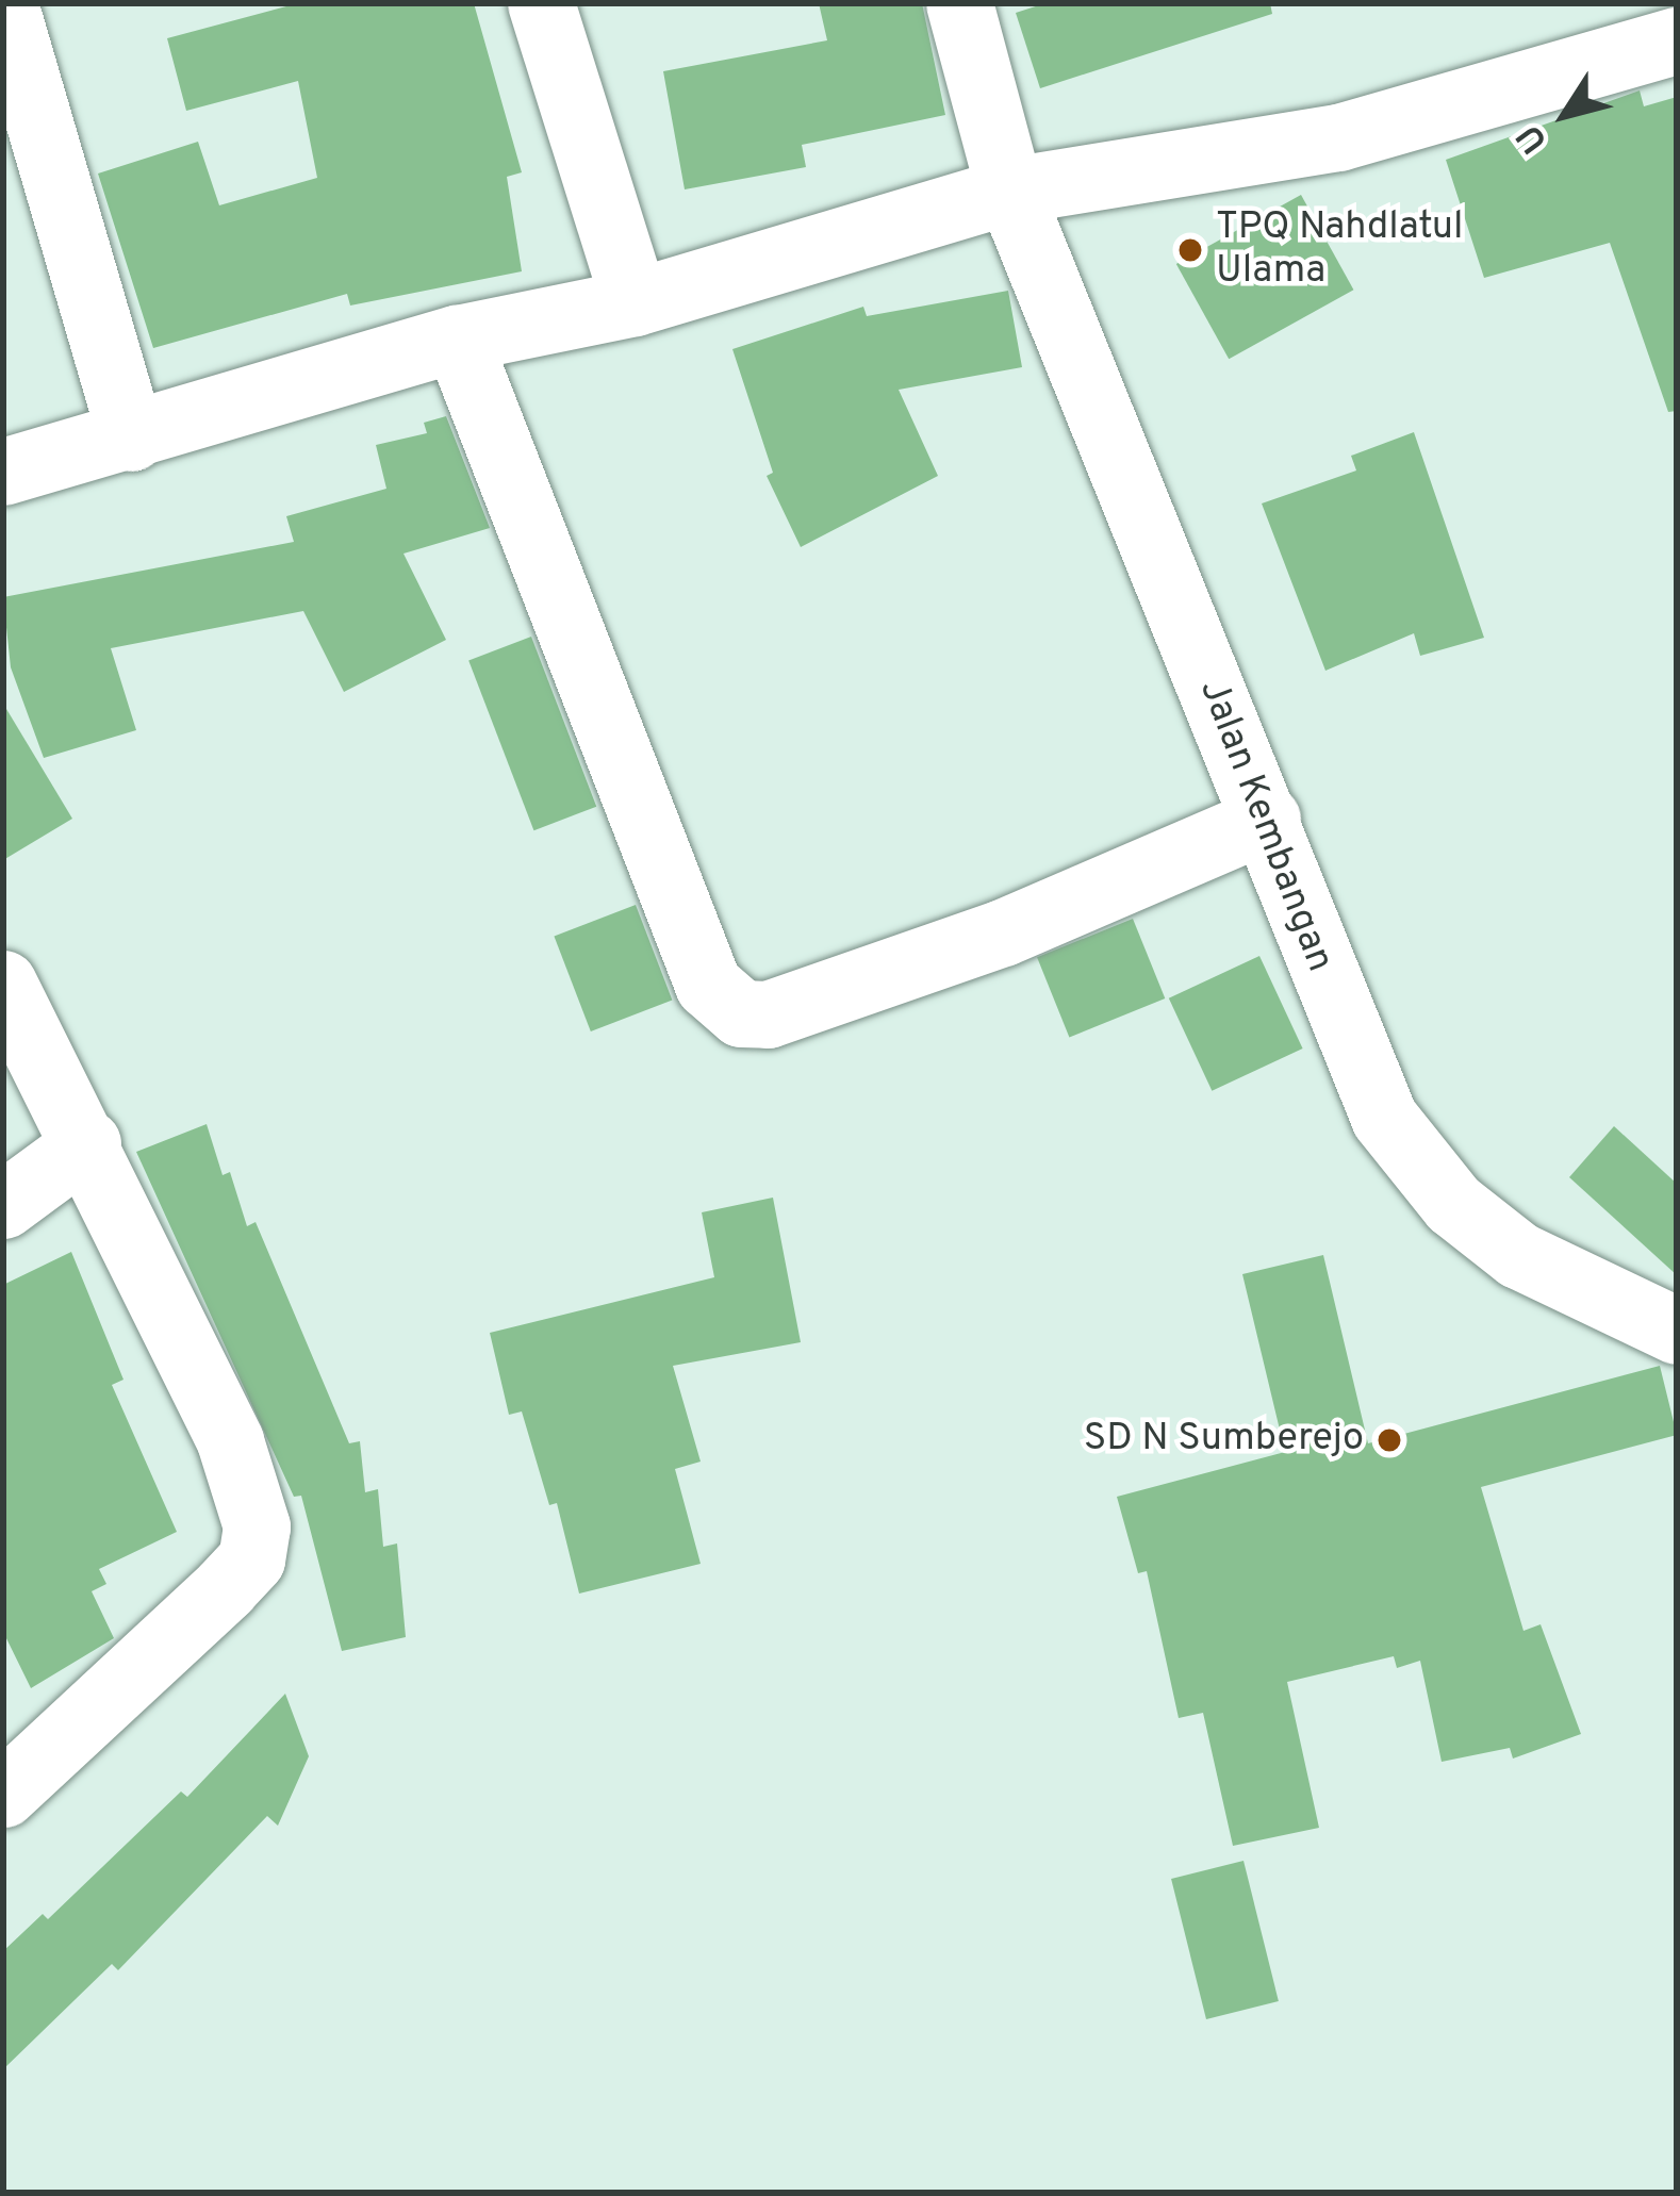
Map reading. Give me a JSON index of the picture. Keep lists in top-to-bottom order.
{
  "streets": {
    "street": ["Jalan Kembangan"]
  },
  "places": ["TPQ Nahdlatul Ulama", "SD N Sumberejo"],
  "north": "bottom left"
}
